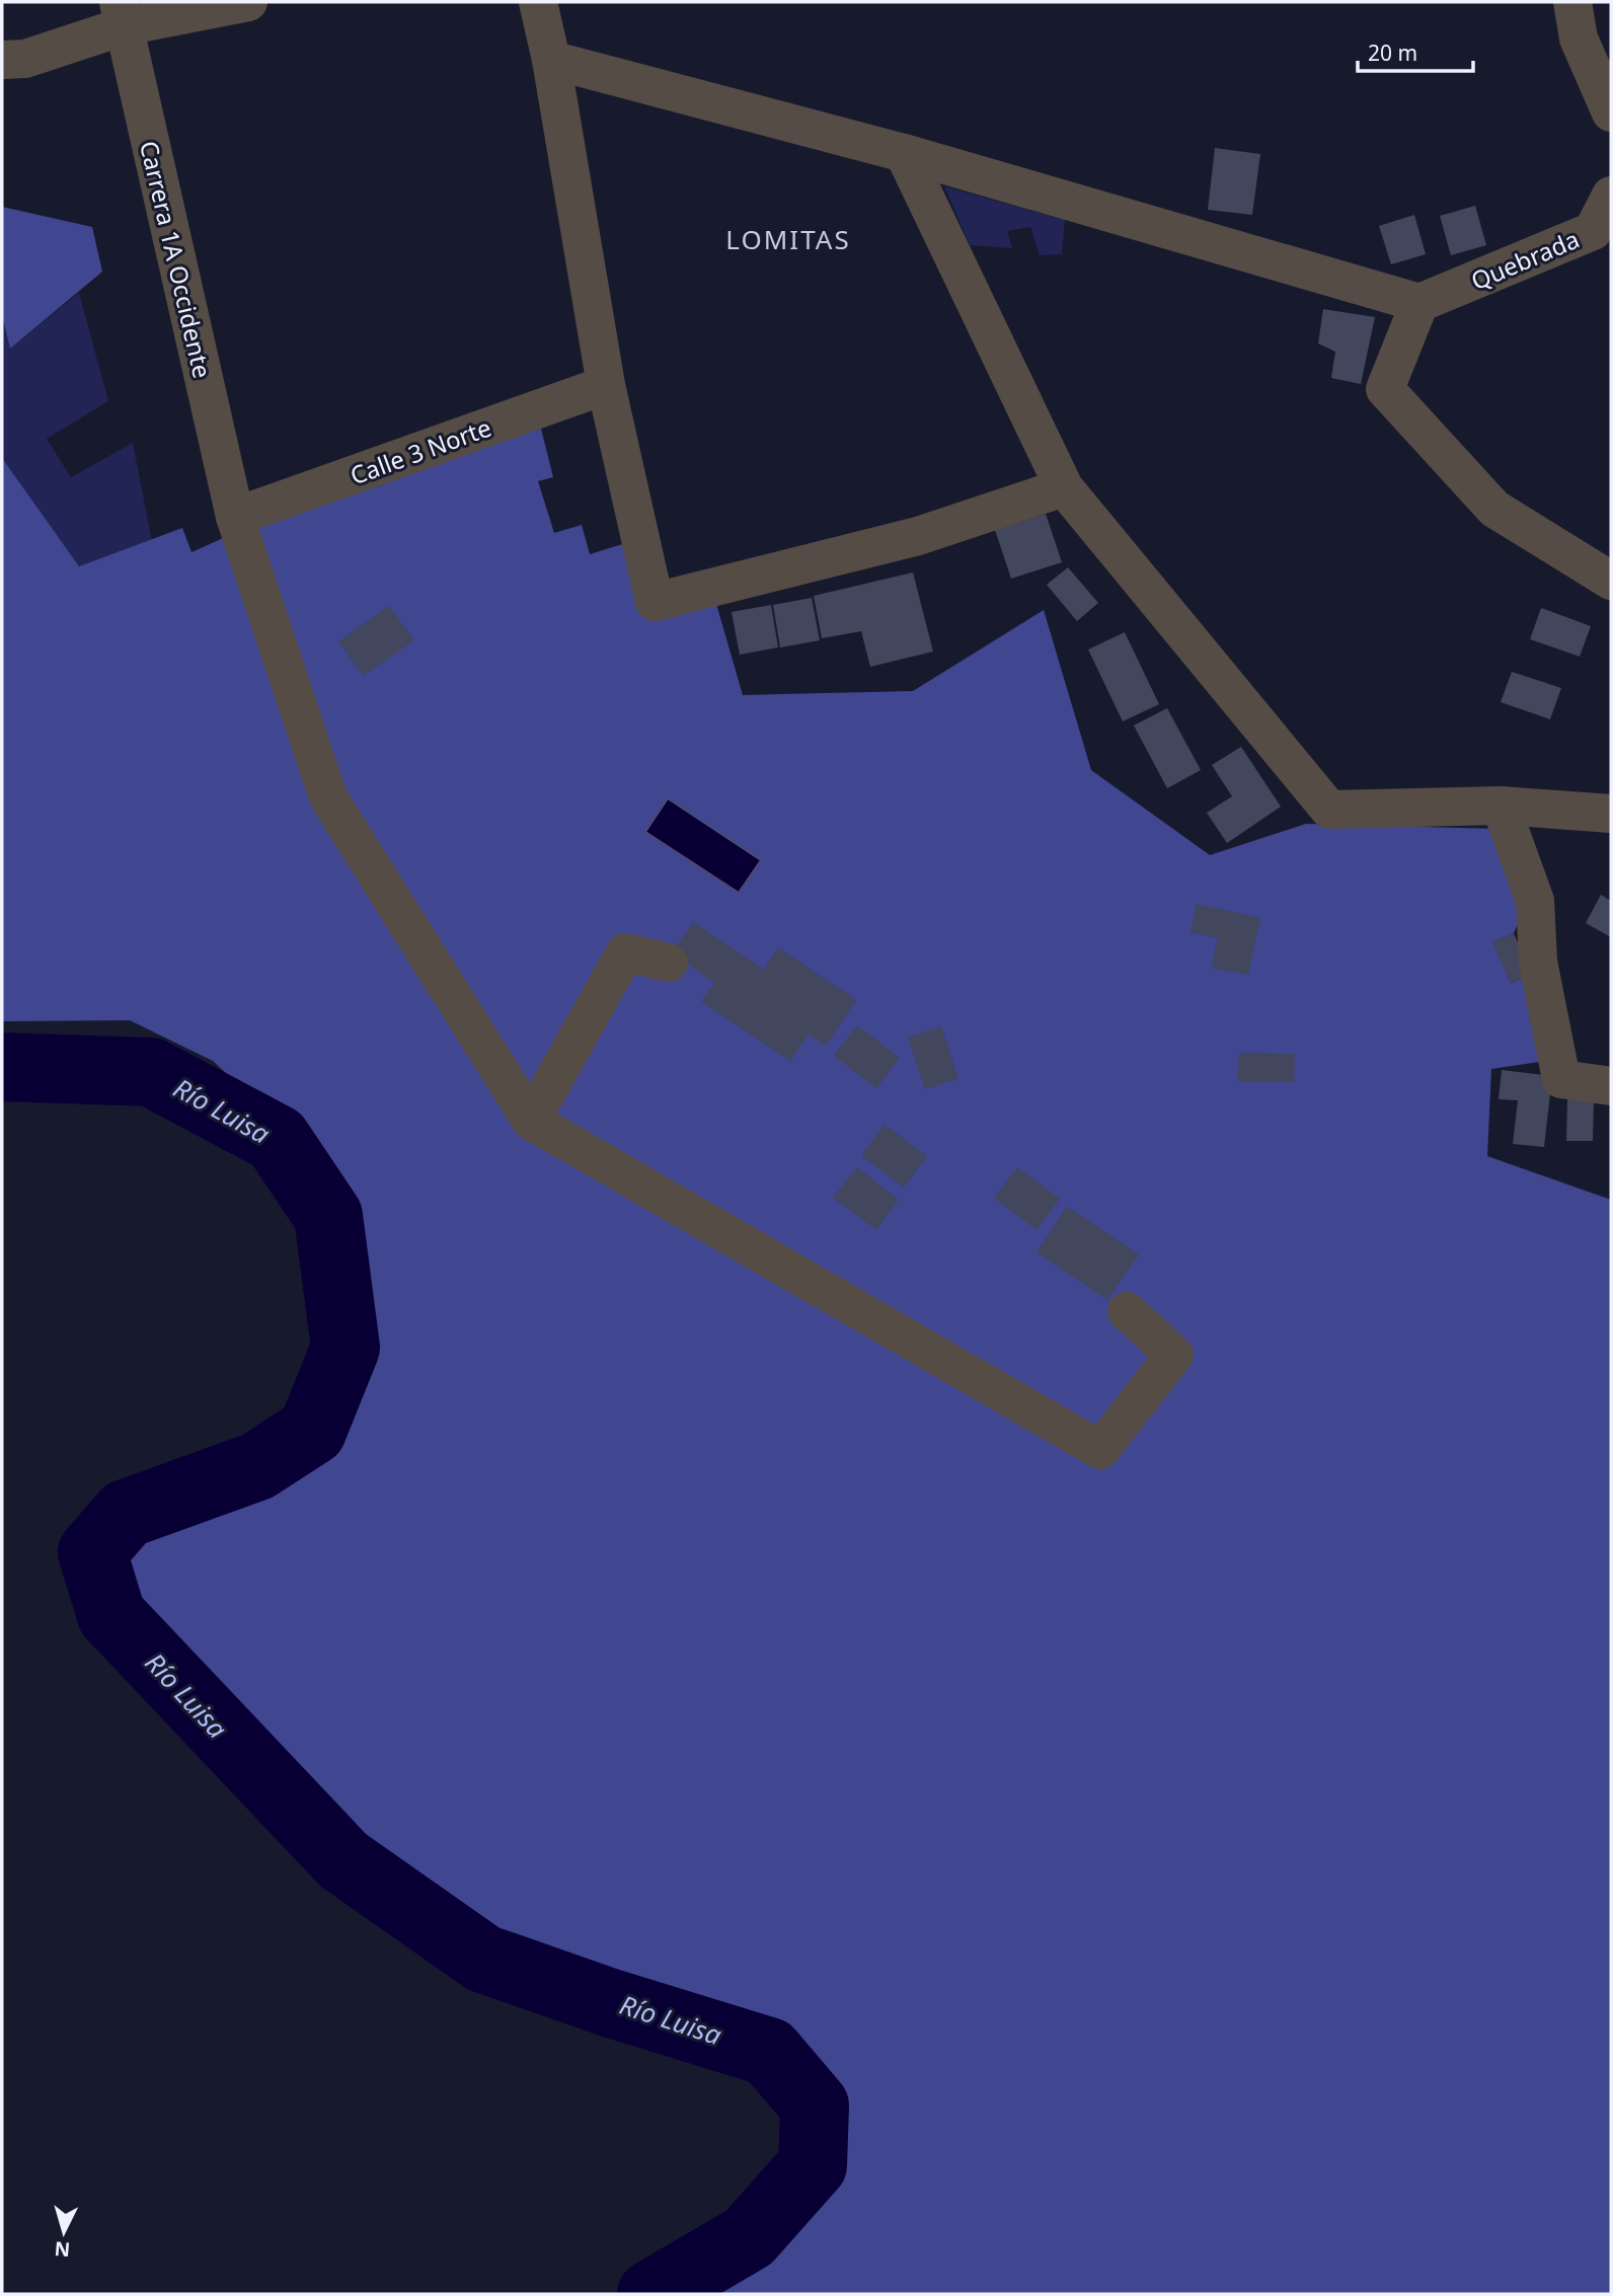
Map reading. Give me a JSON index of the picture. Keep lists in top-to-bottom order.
{
  "streets": {
    "street": ["Carrera 1A Occidente", "Quebrada", "Calle 3 Norte"]
  },
  "crossings": [
    ["Carrera 1A Occidente", "Calle 3 Norte"]
  ],
  "districts": ["LOMITAS"],
  "water": ["Río Luisa"],
  "scale_bar": "20 m",
  "north": "bottom"
}
